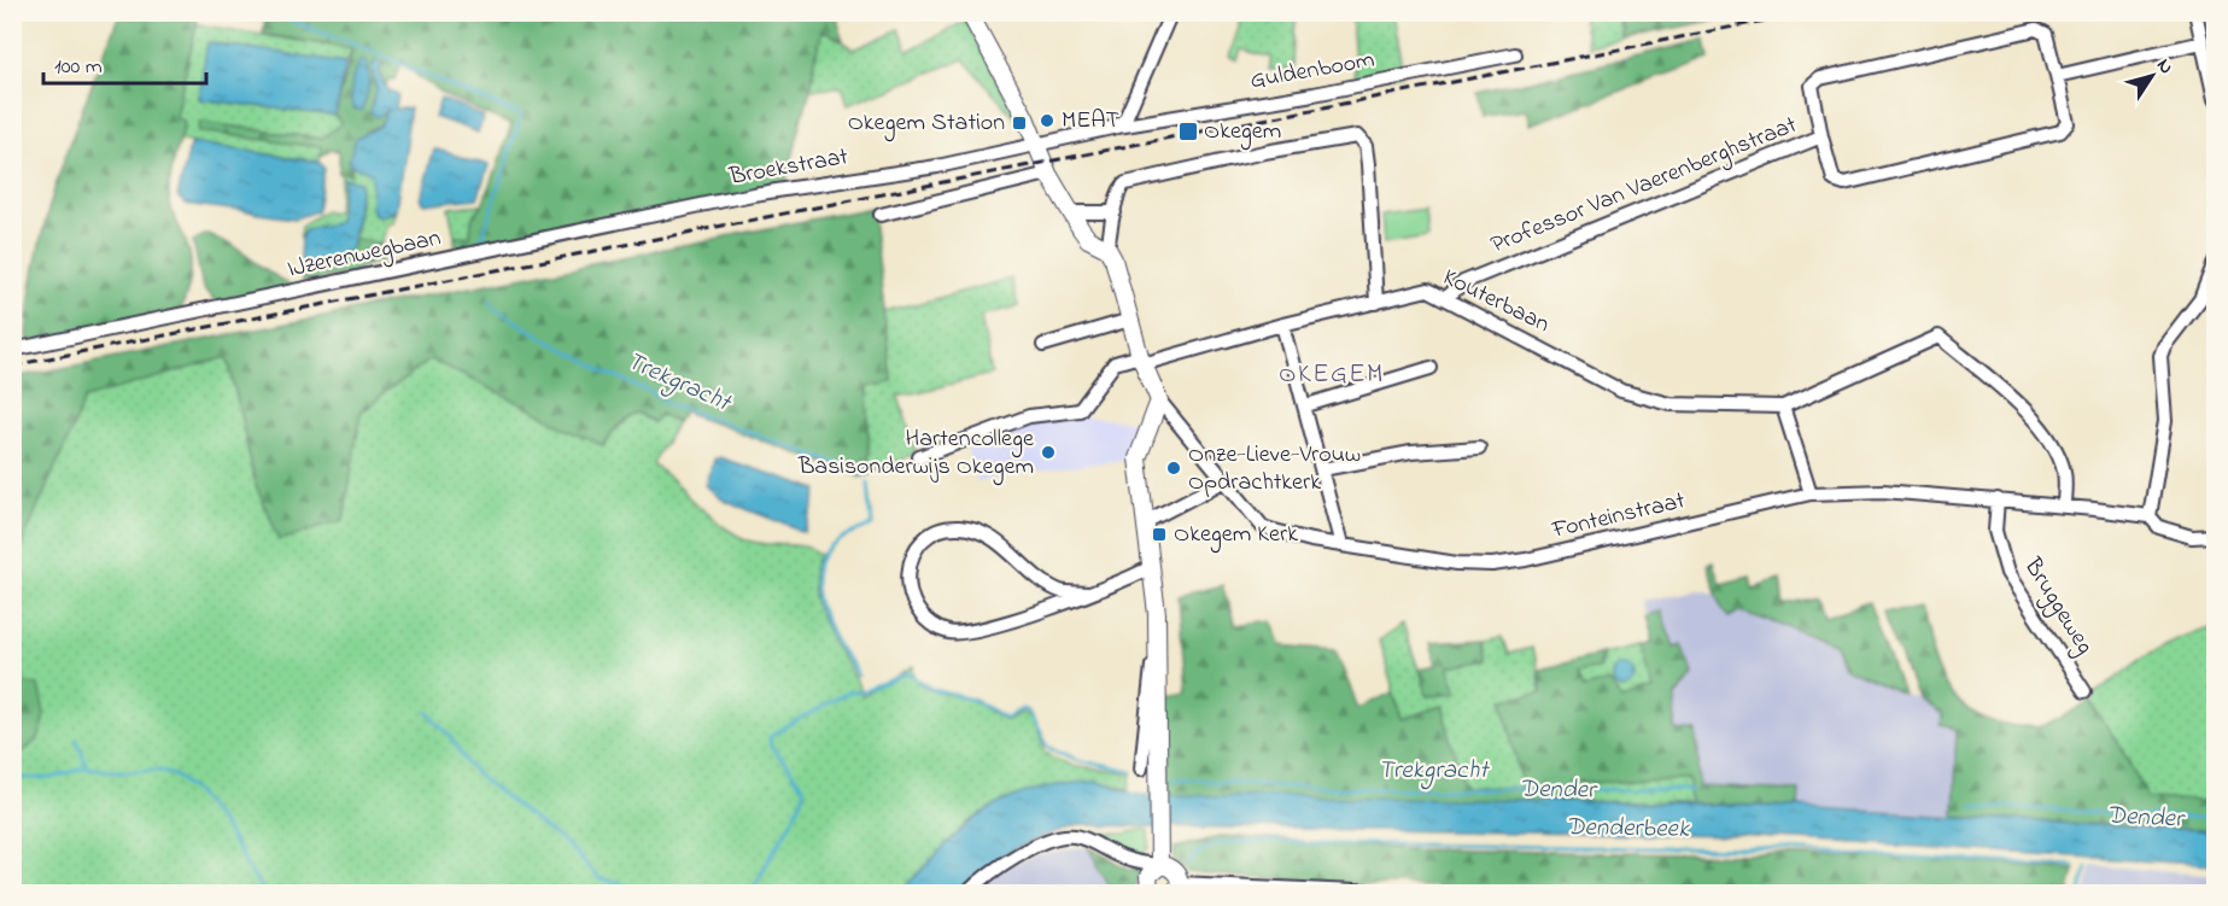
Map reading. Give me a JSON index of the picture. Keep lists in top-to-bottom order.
{
  "streets": {
    "street": [
      "Guldenboom",
      "Broekstraat",
      "Professor Van Vaerenberghstraat",
      "IJzerenwegbaan",
      "Kouterbaan",
      "Fonteinstraat",
      "Bruggeweg"
    ]
  },
  "crossings": [
    ["Guldenboom", "Broekstraat"],
    ["Broekstraat", "IJzerenwegbaan"],
    ["Professor Van Vaerenberghstraat", "Kouterbaan"],
    ["Kouterbaan", "Fonteinstraat"],
    ["Fonteinstraat", "Bruggeweg"]
  ],
  "districts": ["OKEGEM"],
  "water": ["Trekgracht", "Dender", "Denderbeek"],
  "places": {
    "other": ["MEAT", "Hartencollege Basisonderwijs Okegem", "Onze-Lieve-Vrouw Opdrachtkerk"],
    "transit": ["Okegem Station", "Okegem", "Okegem Kerk"]
  },
  "scale_bar": "100 m",
  "north": "top right"
}
